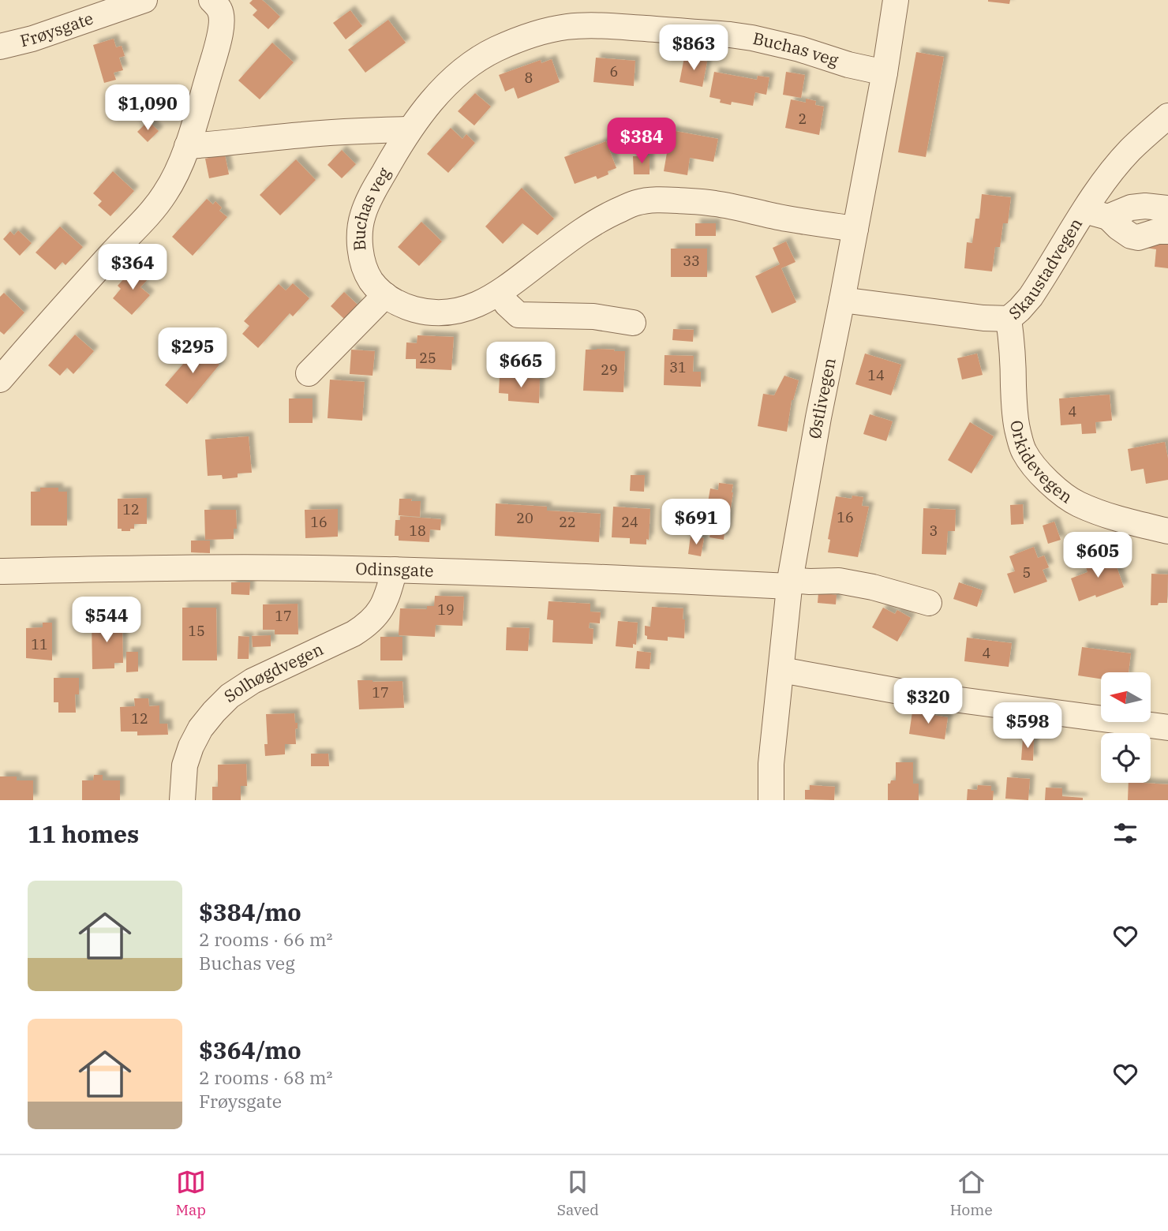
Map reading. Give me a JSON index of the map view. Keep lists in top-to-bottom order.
{
  "streets": {
    "street": [
      "Frøysgate",
      "Buchas veg",
      "Skaustadvegen",
      "Østlivegen",
      "Orkidevegen",
      "Odinsgate",
      "Solhøgdvegen"
    ]
  },
  "crossings": [
    ["Buchas veg", "Østlivegen"],
    ["Skaustadvegen", "Østlivegen"],
    ["Skaustadvegen", "Orkidevegen"],
    ["Østlivegen", "Odinsgate"],
    ["Odinsgate", "Solhøgdvegen"]
  ],
  "house_numbers": [
    "6",
    "8",
    "2",
    "33",
    "25",
    "31",
    "29",
    "14",
    "4",
    "12",
    "16",
    "20",
    "16",
    "22",
    "24",
    "18",
    "3",
    "5",
    "19",
    "17",
    "15",
    "11",
    "4",
    "17",
    "12"
  ],
  "north": "left",
  "page": {
    "price": [
      "$863",
      "$1,090",
      "$384",
      "$364",
      "$295",
      "$665",
      "$691",
      "$605",
      "$544",
      "$320",
      "$598"
    ],
    "heading": "11 homes",
    "list": [
      {
        "name": "$384/mo",
        "note": "2 rooms · 66 m² · Buchas veg"
      },
      {
        "name": "$364/mo",
        "note": "2 rooms · 68 m² · Frøysgate"
      }
    ],
    "tabs": ["Map", "Saved", "Home"]
  }
}
